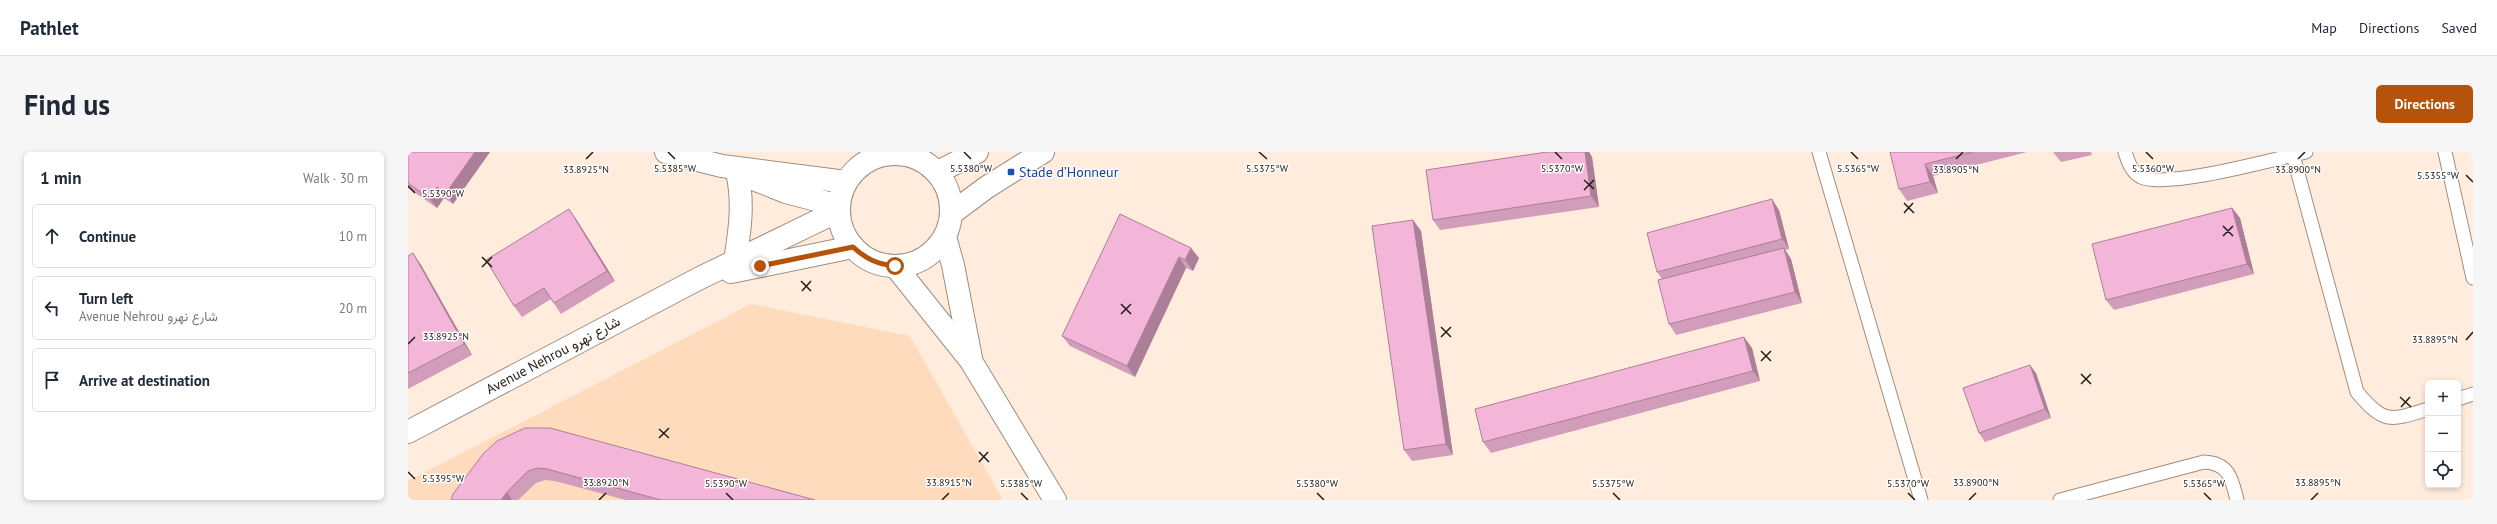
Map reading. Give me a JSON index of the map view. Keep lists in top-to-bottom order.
{
  "streets": {
    "main road": ["Avenue Nehrou شارع نهرو"]
  },
  "places": {
    "transit": ["Stade d’Honneur"]
  },
  "page": {
    "header": "Pathlet",
    "nav": ["Map", "Directions", "Saved"],
    "buttons": "Directions",
    "title": "Find us",
    "heading": ["1 min", "Walk · 30 m"],
    "list": [
      ["Continue", "10 m"],
      ["Turn left", "Avenue Nehrou شارع نهرو", "20 m"],
      "Arrive at destination"
    ],
    "map_buttons": ["+", "−"]
  },
  "coordinates": [
    "5.5385°W",
    "5.5380°W",
    "5.5375°W",
    "5.5370°W",
    "5.5365°W",
    "5.5360°W",
    "33.8925°N",
    "33.8905°N",
    "33.8900°N",
    "5.5355°W",
    "5.5390°W",
    "33.8895°N",
    "5.5395°W",
    "33.8920°N",
    "33.8915°N"
  ]
}
